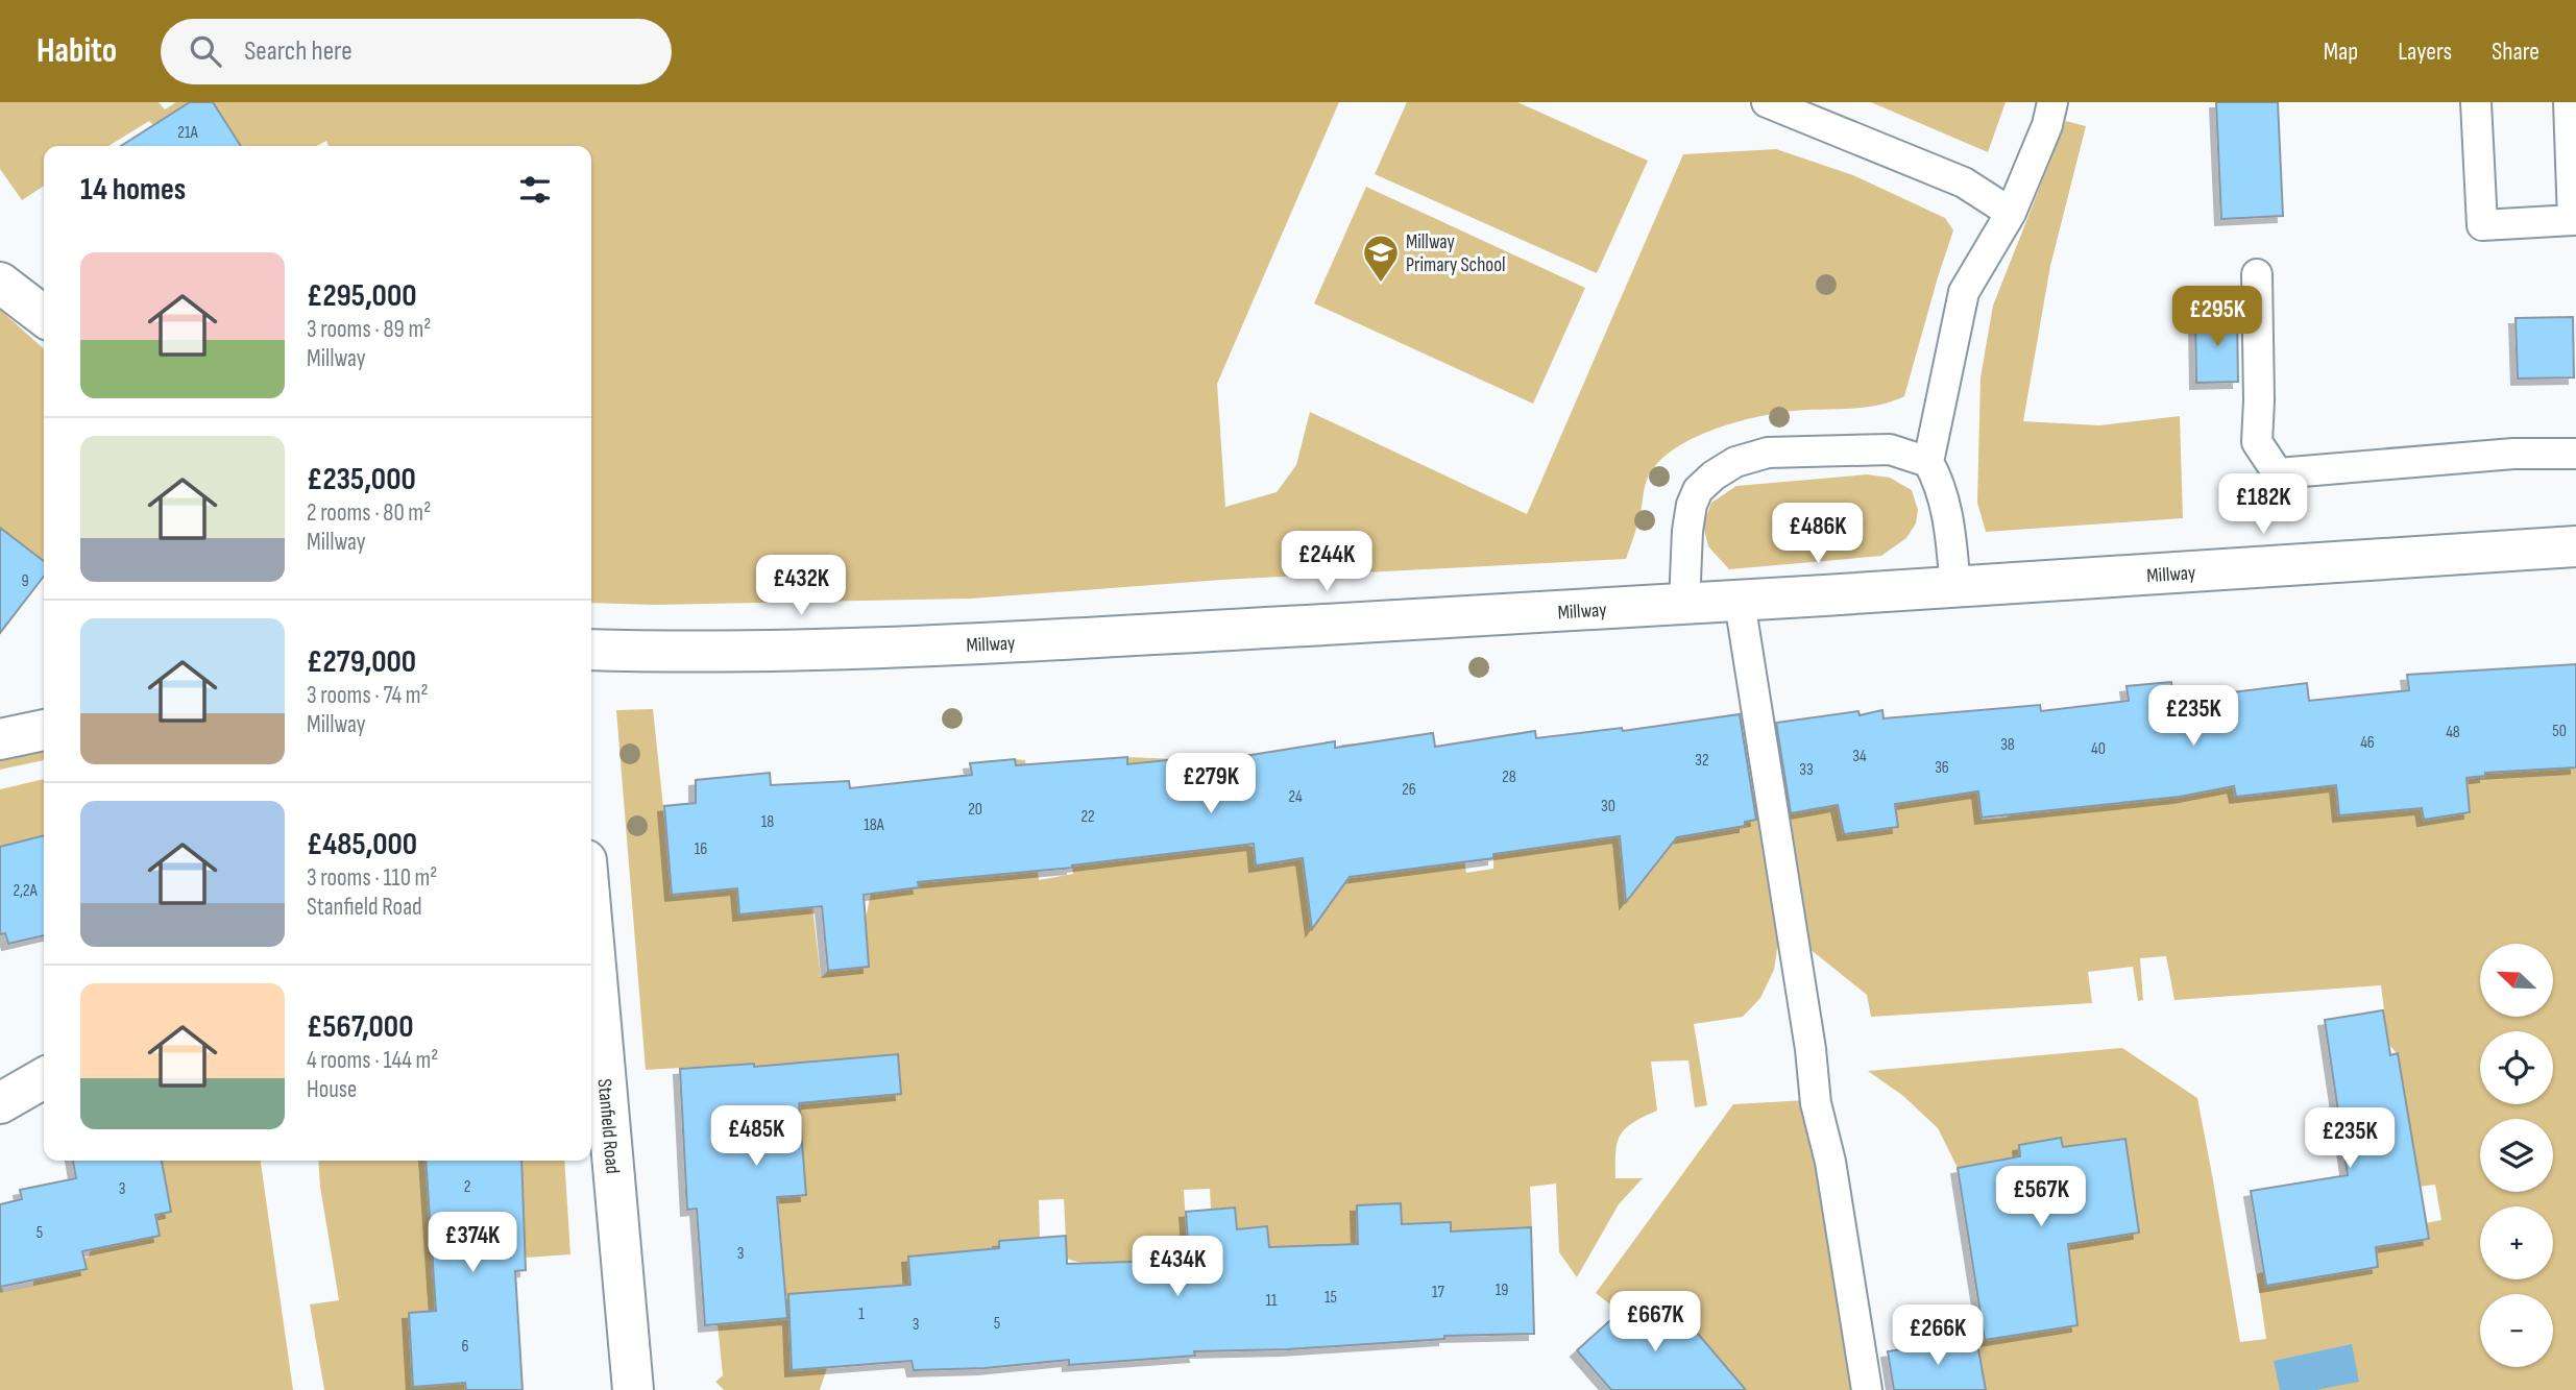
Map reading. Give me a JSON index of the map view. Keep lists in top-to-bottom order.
{
  "streets": {
    "street": ["Millway", "Stanfield Road"]
  },
  "places": {
    "school or university": ["Millway Primary School"]
  },
  "house_numbers": [
    "21A",
    "9",
    "50",
    "48",
    "46",
    "38",
    "40",
    "34",
    "32",
    "36",
    "33",
    "28",
    "26",
    "24",
    "30",
    "20",
    "22",
    "18",
    "18A",
    "16",
    "2,2A",
    "2",
    "3",
    "5",
    "3",
    "19",
    "17",
    "15",
    "11",
    "1",
    "5",
    "3",
    "6"
  ],
  "north": "top left",
  "page": {
    "header": "Habito",
    "search": "Search here",
    "nav": ["Map", "Layers", "Share"],
    "heading": "14 homes",
    "list": [
      {
        "name": "£295,000",
        "note": "3 rooms · 89 m² · Millway"
      },
      {
        "name": "£235,000",
        "note": "2 rooms · 80 m² · Millway"
      },
      {
        "name": "£279,000",
        "note": "3 rooms · 74 m² · Millway"
      },
      {
        "name": "£485,000",
        "note": "3 rooms · 110 m² · Stanfield Road"
      },
      {
        "name": "£567,000",
        "note": "4 rooms · 144 m² · House"
      }
    ],
    "price": [
      "£295K",
      "£182K",
      "£486K",
      "£244K",
      "£432K",
      "£235K",
      "£279K",
      "£485K",
      "£235K",
      "£567K",
      "£374K",
      "£434K",
      "£667K",
      "£266K"
    ],
    "map_buttons": ["+", "−"]
  }
}
